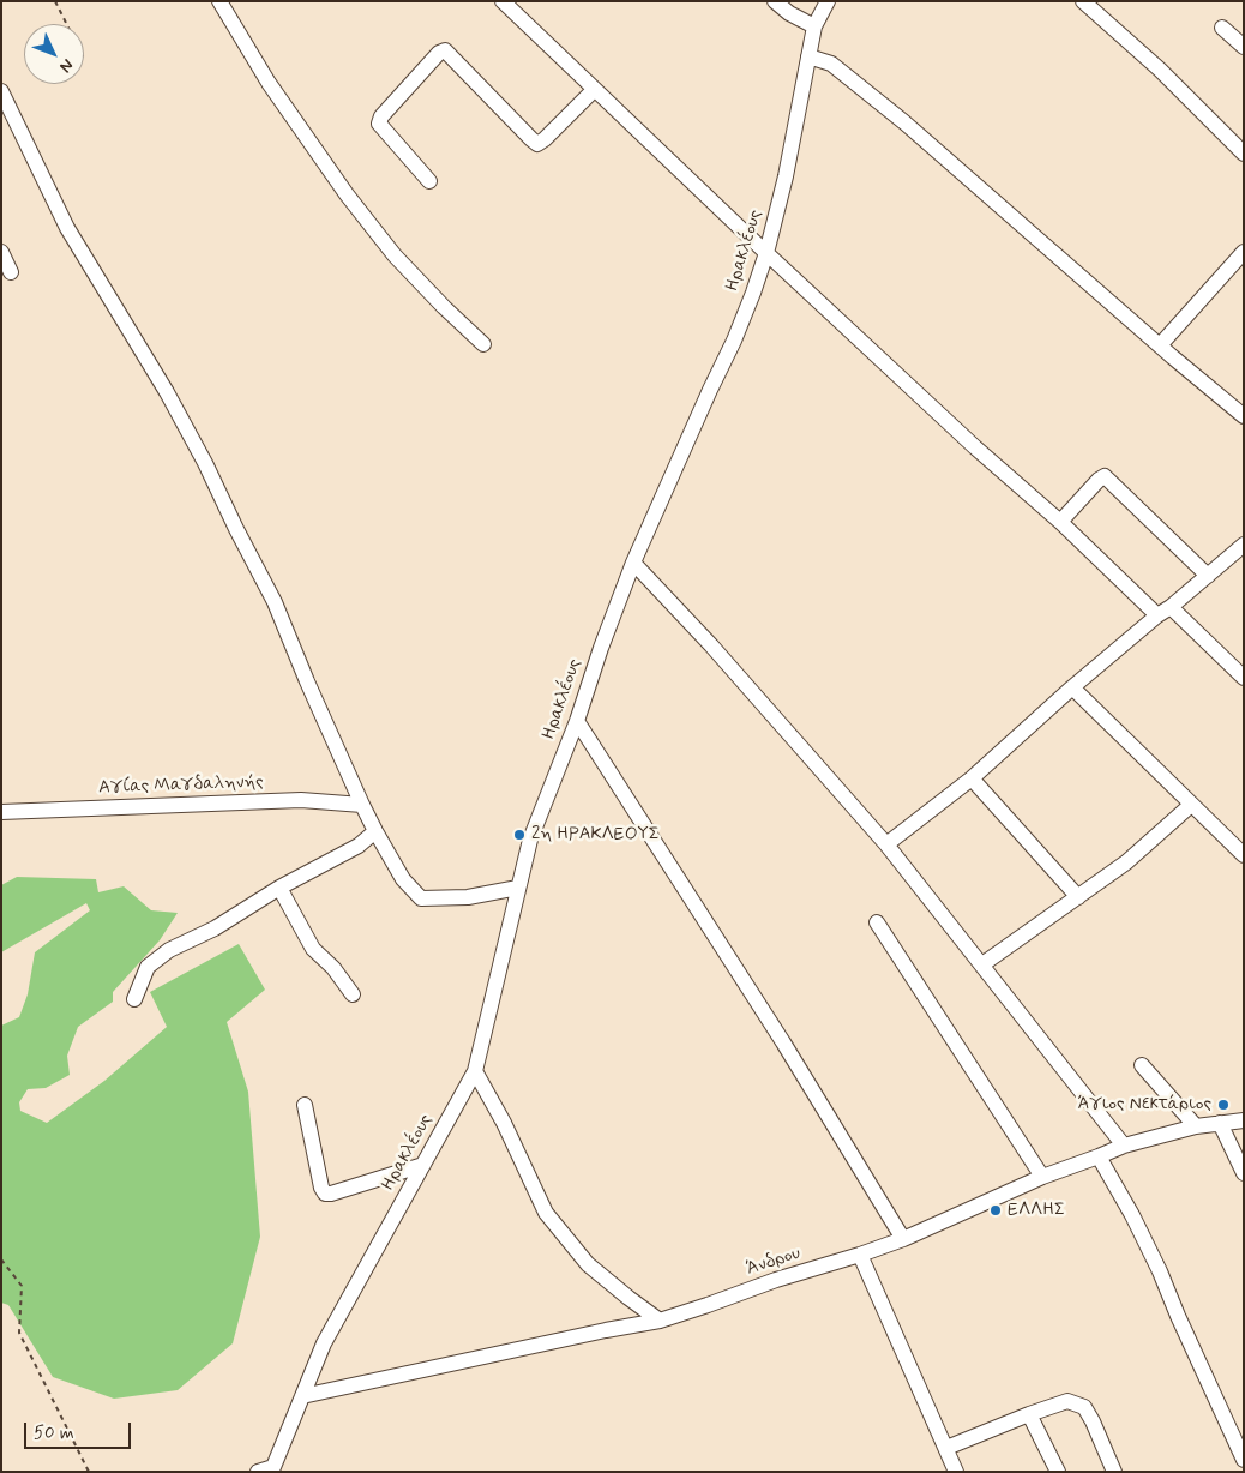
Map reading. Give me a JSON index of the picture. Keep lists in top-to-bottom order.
{
  "streets": {
    "street": ["Ηρακλέους", "Αγίας Μαγδαληνής", "Άνδρου"]
  },
  "crossings": [
    ["Ηρακλέους", "Άνδρου"]
  ],
  "places": ["2η ΗΡΑΚΛΕΟΥΣ", "Άγιος Νεκτάριος", "ΕΛΛΗΣ"],
  "scale_bar": "50 m",
  "north": "bottom right"
}
